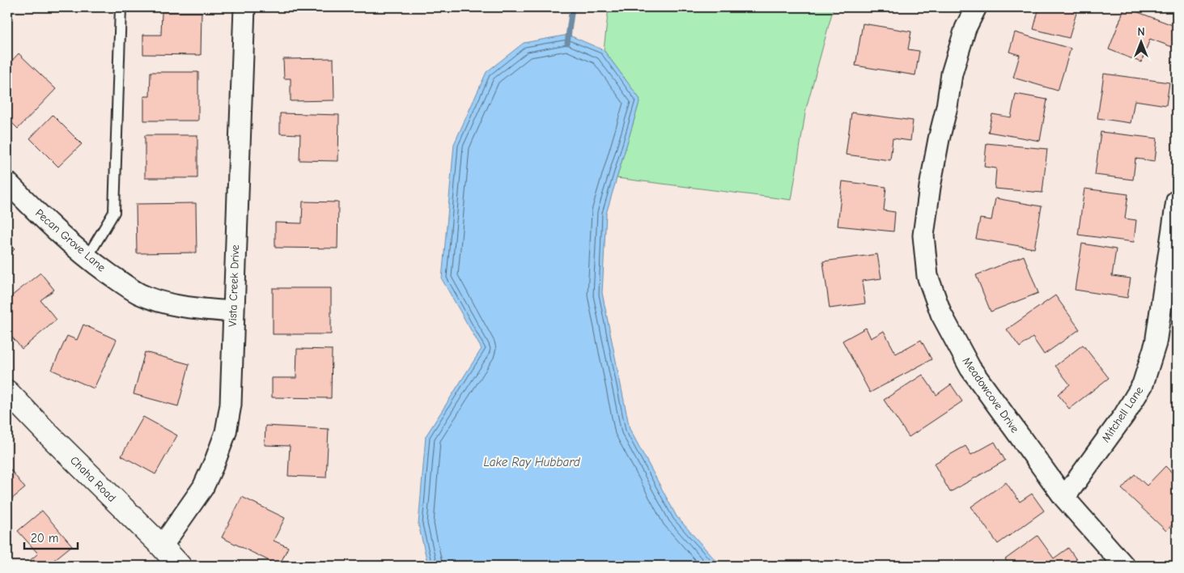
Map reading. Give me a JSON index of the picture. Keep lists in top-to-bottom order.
{
  "streets": {
    "street": [
      "Pecan Grove Lane",
      "Vista Creek Drive",
      "Meadowcove Drive",
      "Mitchell Lane",
      "Chaha Road"
    ]
  },
  "crossings": [
    ["Pecan Grove Lane", "Vista Creek Drive"],
    ["Vista Creek Drive", "Chaha Road"],
    ["Meadowcove Drive", "Mitchell Lane"]
  ],
  "water": ["Lake Ray Hubbard"],
  "scale_bar": "20 m",
  "north": "top"
}
